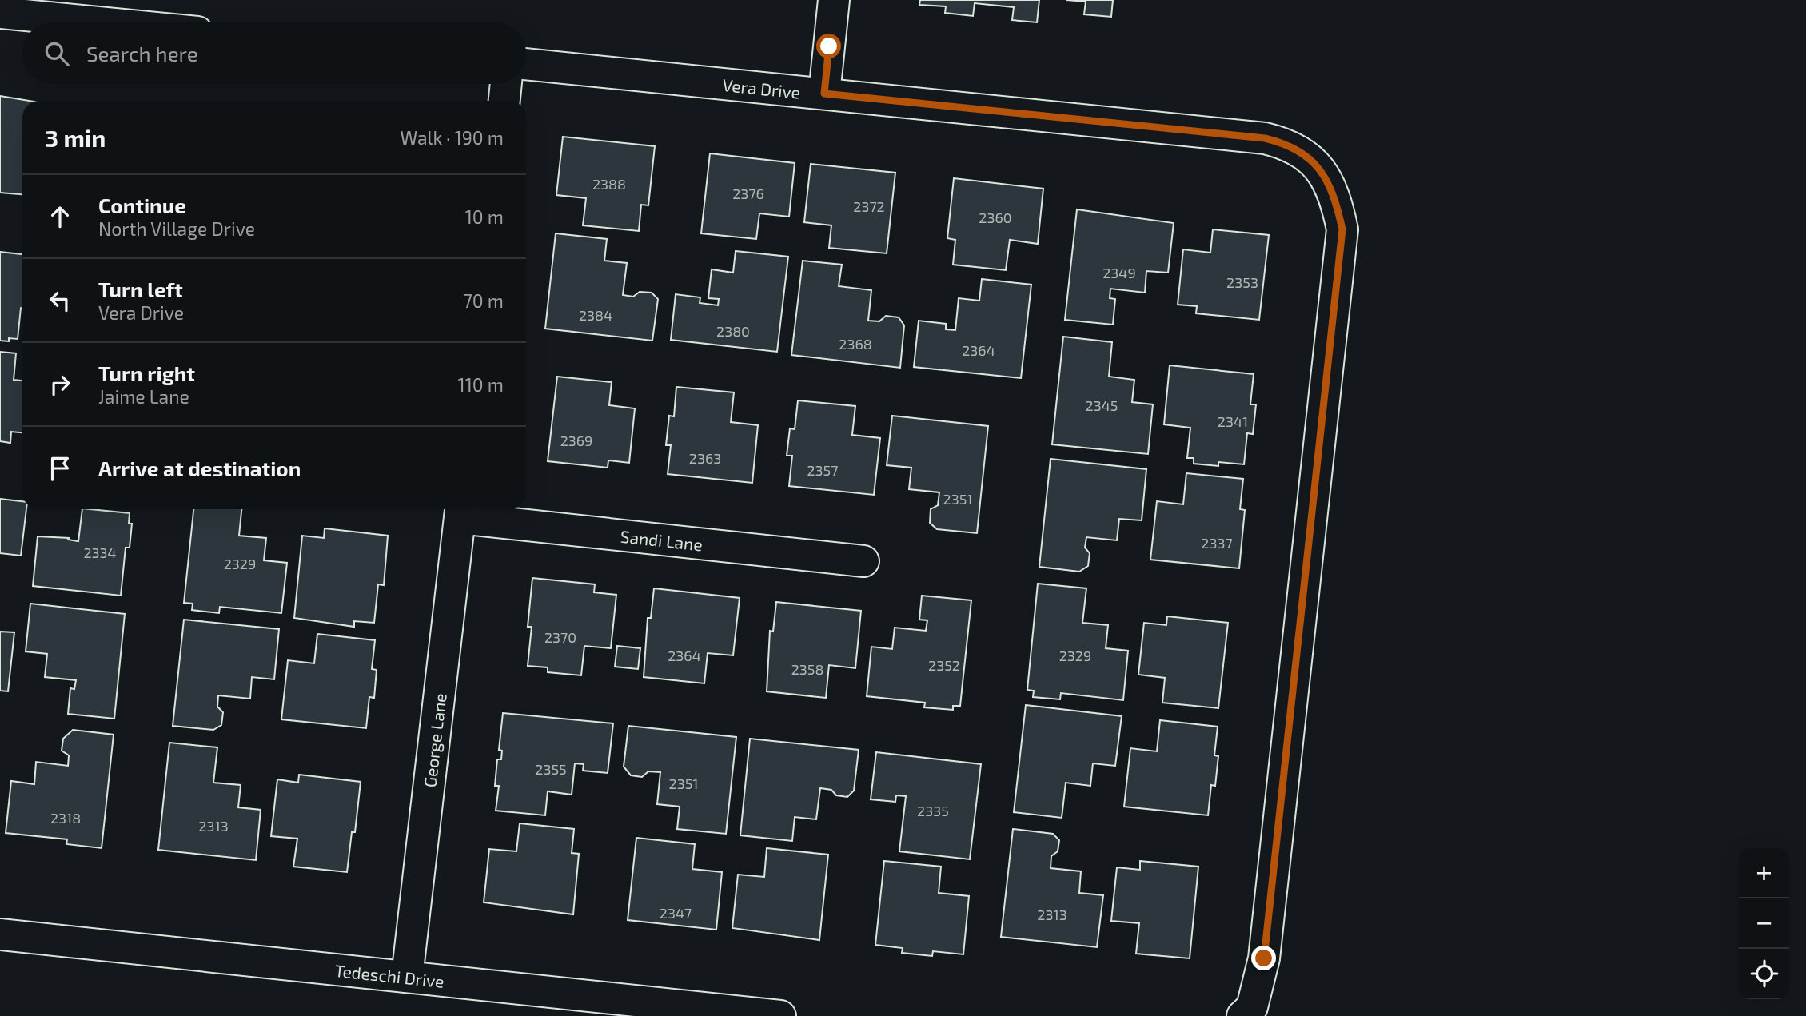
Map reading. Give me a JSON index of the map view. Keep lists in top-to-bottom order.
{
  "streets": {
    "street": [
      "Vera Drive",
      "Sandi Lane",
      "George Lane",
      "Tedeschi Drive"
    ]
  },
  "crossings": [
    ["Sandi Lane", "George Lane"],
    ["George Lane", "Tedeschi Drive"]
  ],
  "house_numbers": [
    "2388",
    "2376",
    "2372",
    "2360",
    "2349",
    "2353",
    "2384",
    "2380",
    "2368",
    "2364",
    "2345",
    "2341",
    "2369",
    "2363",
    "2357",
    "2351",
    "2337",
    "2334",
    "2329",
    "2370",
    "2364",
    "2329",
    "2352",
    "2358",
    "2355",
    "2351",
    "2335",
    "2318",
    "2313",
    "2347",
    "2313"
  ],
  "page": {
    "search": "Search here",
    "heading": ["3 min", "Walk · 190 m"],
    "list": [
      ["Continue", "North Village Drive", "10 m"],
      ["Turn left", "Vera Drive", "70 m"],
      ["Turn right", "Jaime Lane", "110 m"],
      "Arrive at destination"
    ],
    "map_buttons": ["+", "−"]
  }
}
